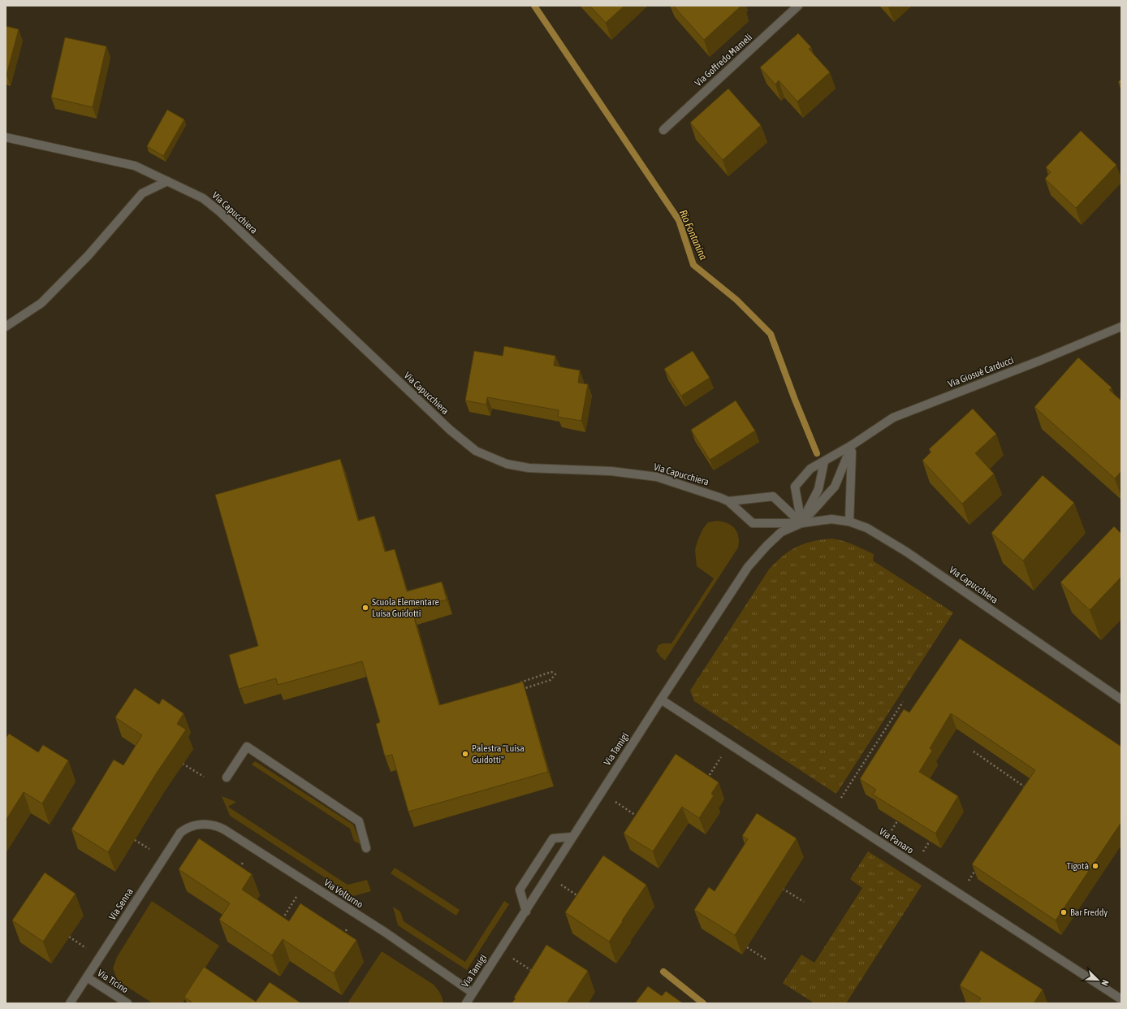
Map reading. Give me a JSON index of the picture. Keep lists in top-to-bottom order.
{
  "streets": {
    "street": [
      "Via Goffredo Mameli",
      "Via Capucchiera",
      "Via Giosuè Carducci",
      "Via Tamigi",
      "Via Panaro",
      "Via Volturno",
      "Via Senna",
      "Via Ticino"
    ]
  },
  "crossings": [
    ["Via Capucchiera", "Via Giosuè Carducci"],
    ["Via Capucchiera", "Via Tamigi"],
    ["Via Giosuè Carducci", "Via Tamigi"],
    ["Via Tamigi", "Via Panaro"],
    ["Via Tamigi", "Via Volturno"],
    ["Via Volturno", "Via Senna"],
    ["Via Senna", "Via Ticino"]
  ],
  "water": ["Rio Fontanina"],
  "places": [
    "Scuola Elementare Luisa Guidotti",
    "Palestra \"Luisa Guidotti\"",
    "Tigotà",
    "Bar Freddy"
  ],
  "north": "bottom right"
}
